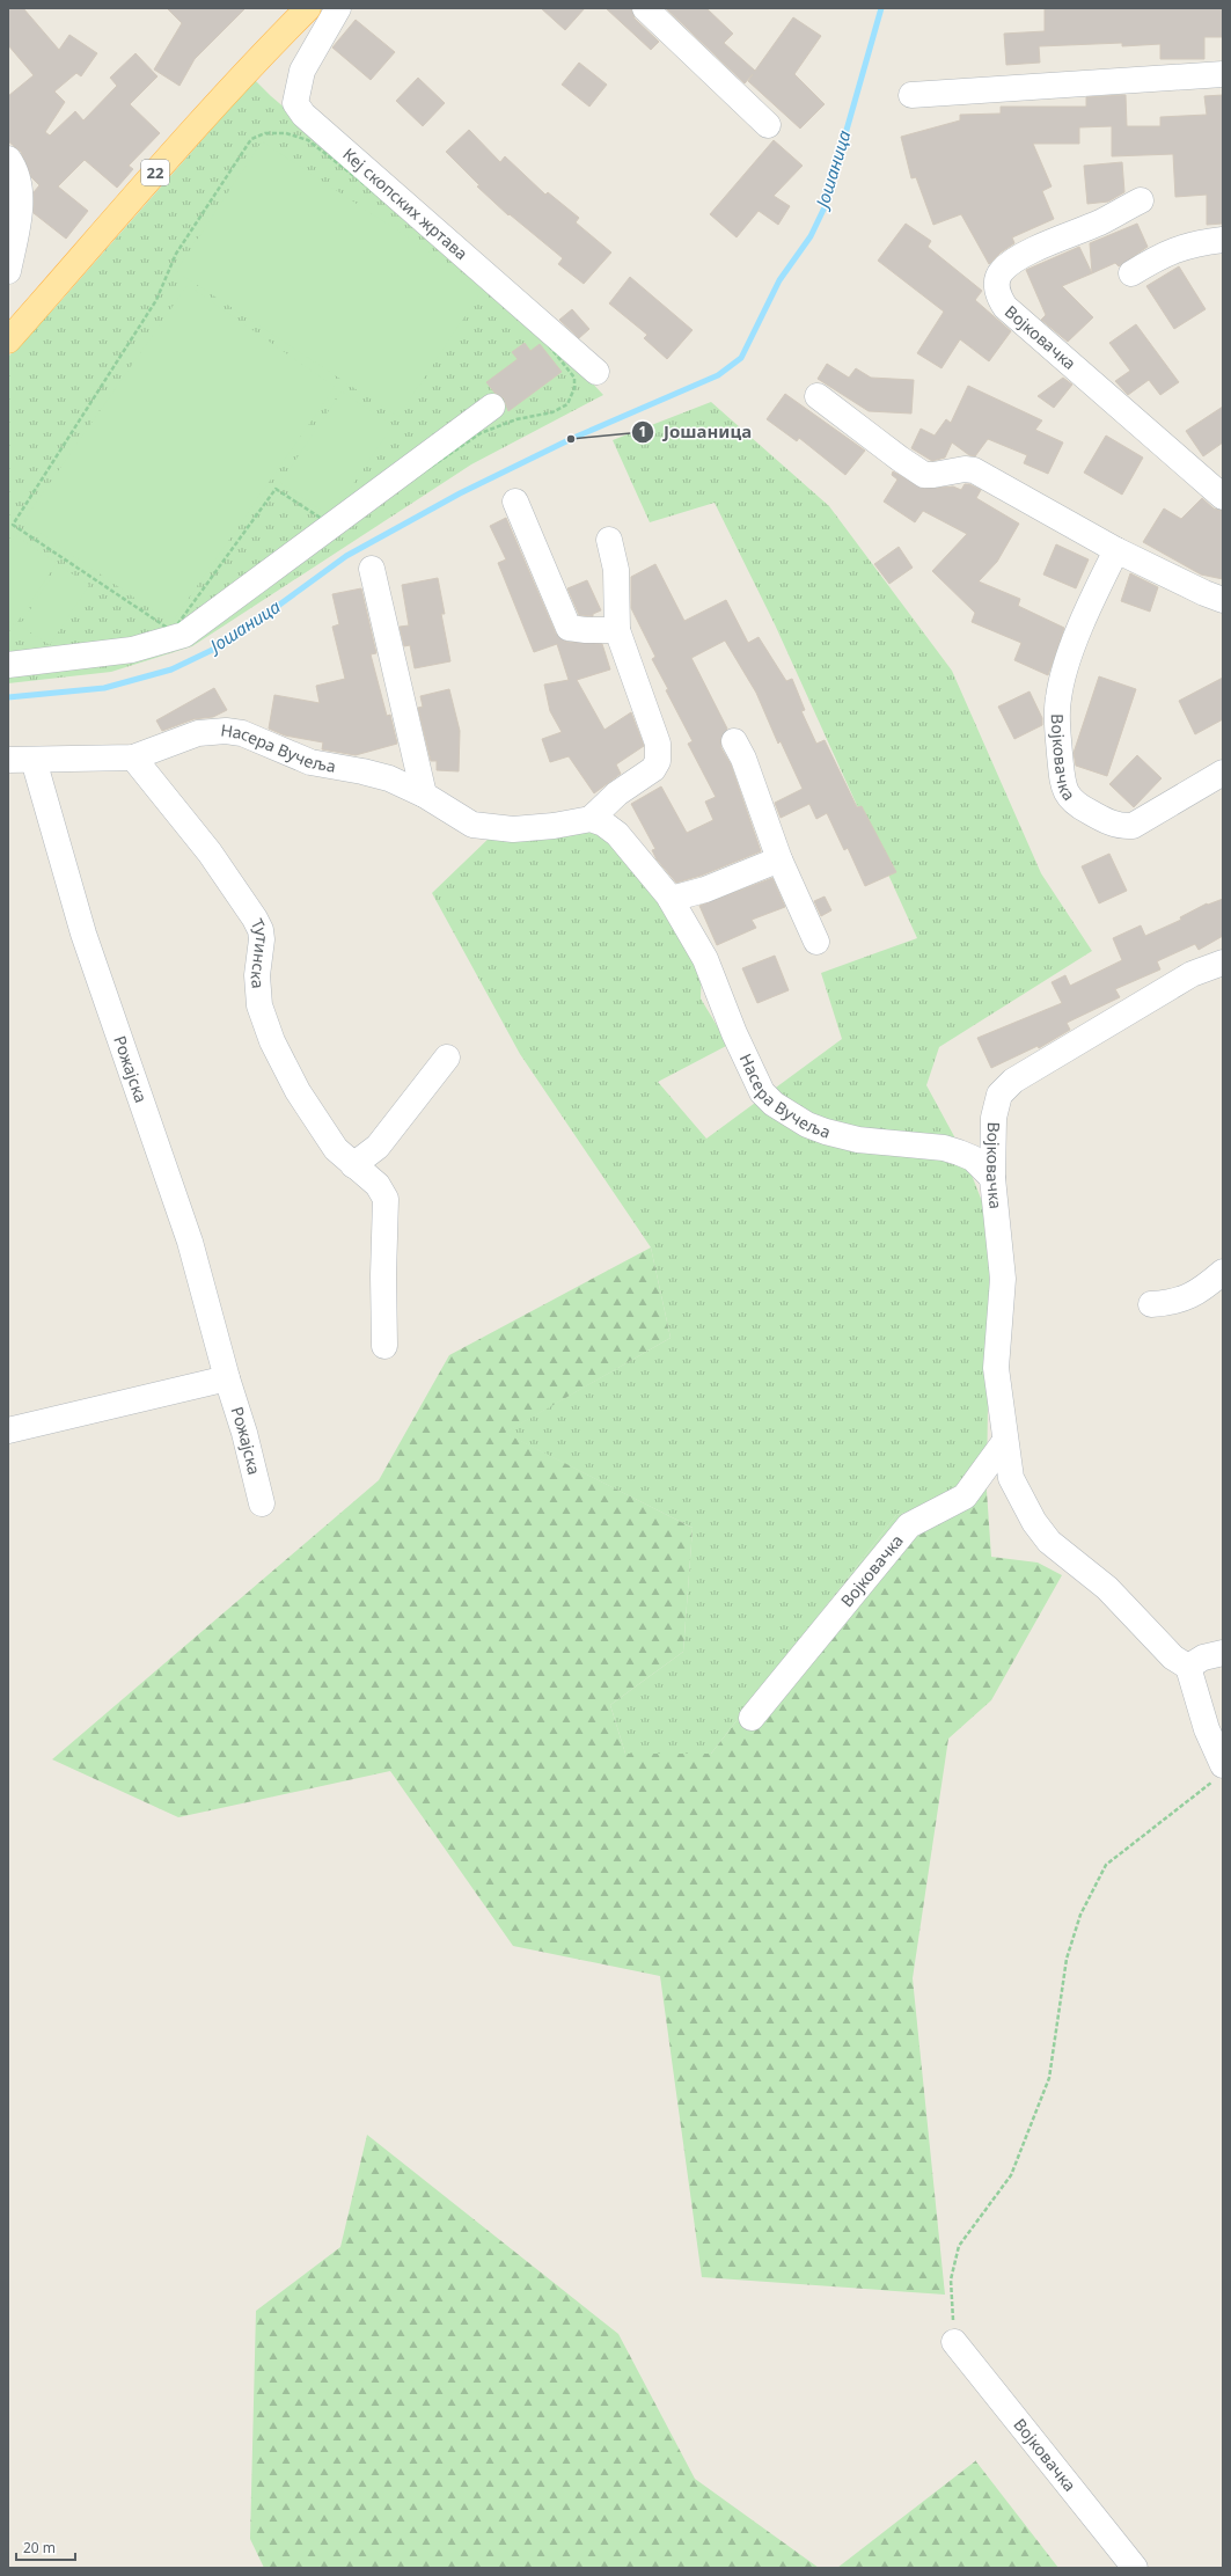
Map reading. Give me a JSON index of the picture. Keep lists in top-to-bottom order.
{
  "streets": {
    "main road": ["22"],
    "street": [
      "Кеј скопских жртава",
      "Војковачка",
      "Насера Вучеља",
      "Тутинска",
      "Рожајска"
    ]
  },
  "crossings": [
    ["Војковачка", "Насера Вучеља"],
    ["Насера Вучеља", "Тутинска"]
  ],
  "water": ["Јошаница"],
  "places": ["Јошаница"],
  "scale_bar": "20 m"
}
